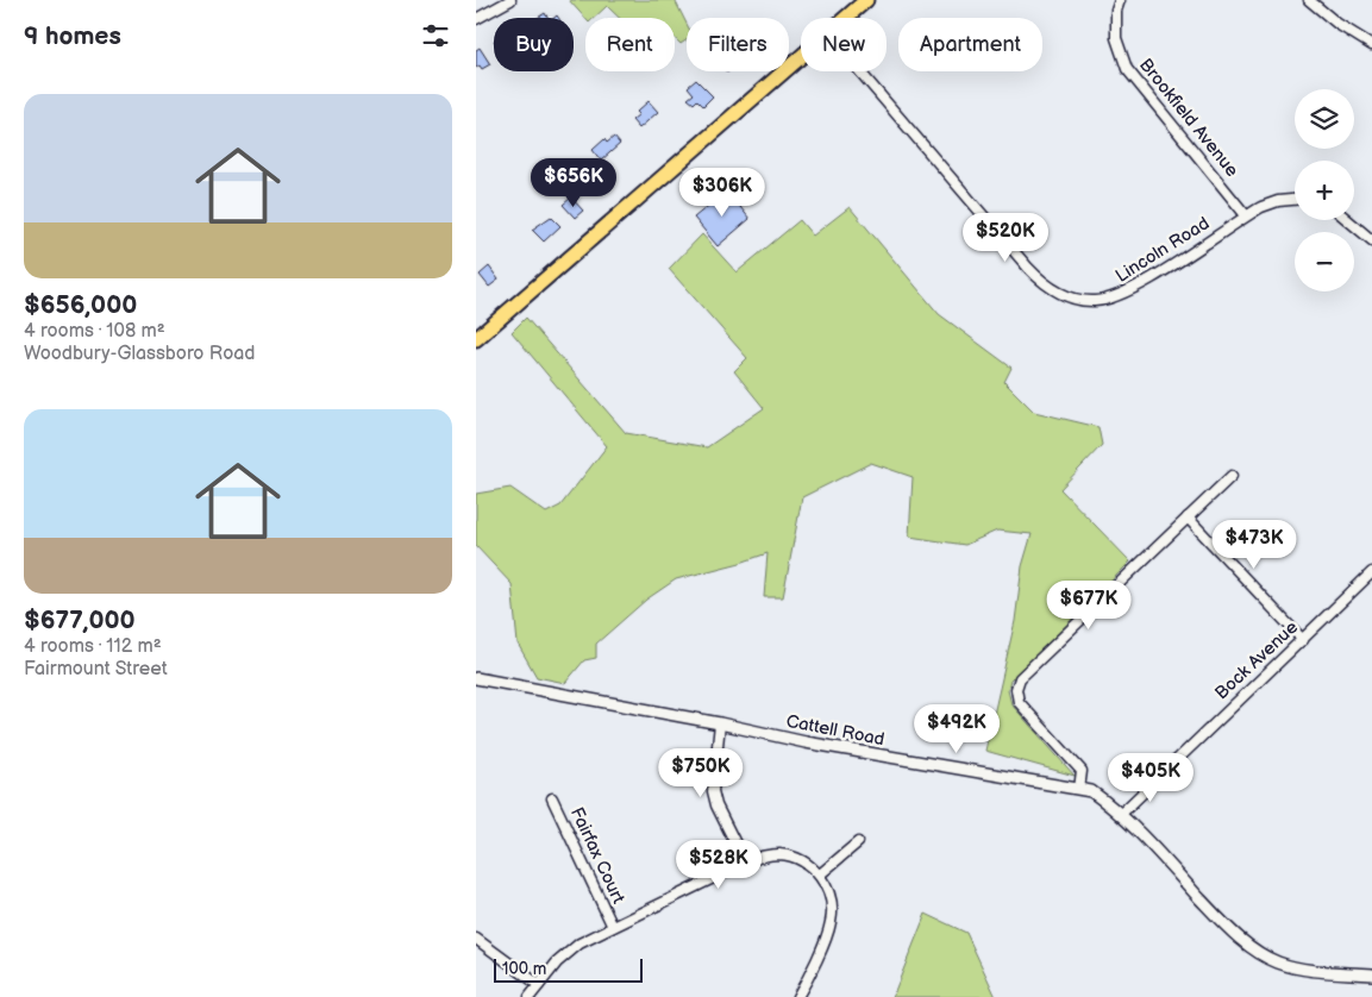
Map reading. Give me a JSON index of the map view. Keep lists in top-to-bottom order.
{
  "streets": {
    "street": [
      "Brookfield Avenue",
      "Lincoln Road",
      "Bock Avenue",
      "Cattell Road",
      "Fairfax Court"
    ]
  },
  "crossings": [
    ["Brookfield Avenue", "Lincoln Road"],
    ["Bock Avenue", "Cattell Road"]
  ],
  "scale_bar": "100 m",
  "page": {
    "heading": "9 homes",
    "chip": [
      "Buy",
      "Rent",
      "Filters",
      "New",
      "Apartment"
    ],
    "list": [
      {
        "name": "$656,000",
        "note": "4 rooms · 108 m² · Woodbury-Glassboro Road"
      },
      {
        "name": "$677,000",
        "note": "4 rooms · 112 m² · Fairmount Street"
      }
    ],
    "map_buttons": ["+", "−"],
    "price": [
      "$656K",
      "$306K",
      "$520K",
      "$473K",
      "$677K",
      "$492K",
      "$750K",
      "$405K",
      "$528K"
    ],
    "scale": "100 m"
  }
}
